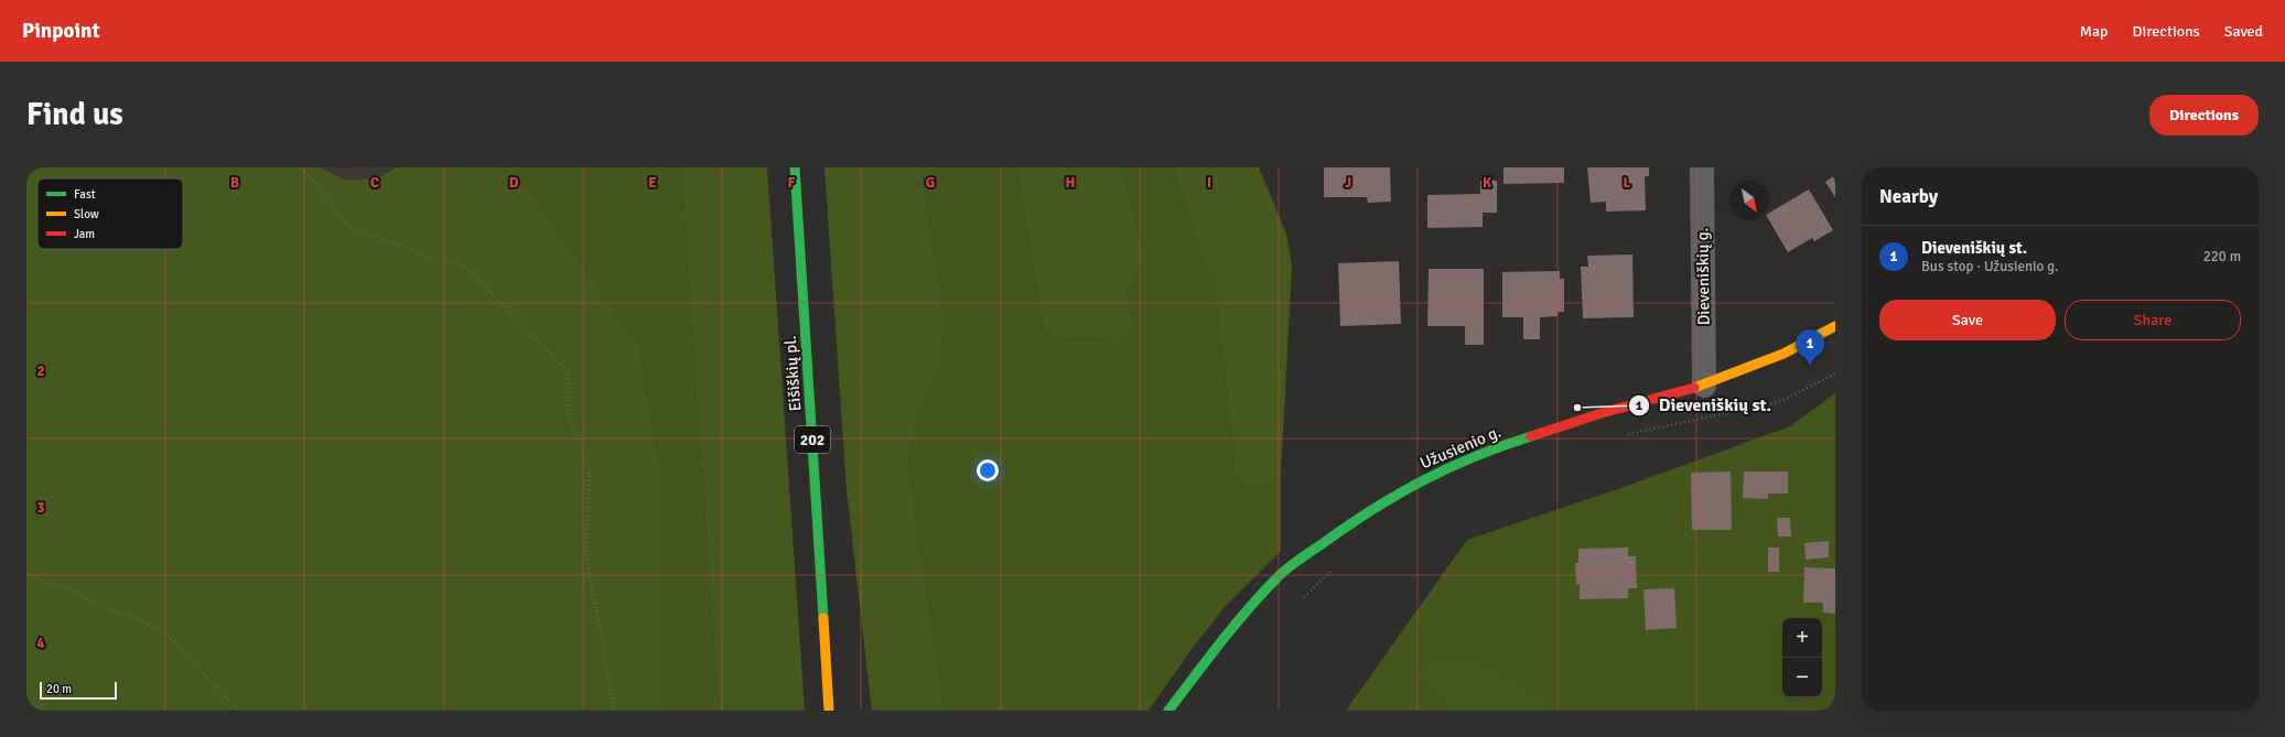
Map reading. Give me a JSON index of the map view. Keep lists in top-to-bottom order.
{
  "streets": {
    "street": [
      "Dieveniškių g.",
      "Eišiškių pl.",
      "202",
      "Užusienio g."
    ]
  },
  "crossings": [
    ["Dieveniškių g.", "Užusienio g."]
  ],
  "places": ["Dieveniškių st."],
  "legend": ["Fast", "Slow", "Jam"],
  "scale_bar": "20 m",
  "north": "bottom right",
  "page": {
    "header": "Pinpoint",
    "nav": ["Map", "Directions", "Saved"],
    "buttons": [
      "Directions",
      ["Save", "Share"]
    ],
    "title": "Find us",
    "heading": "Nearby",
    "list": [
      {
        "mark": "1",
        "name": "Dieveniškių st.",
        "note": "Bus stop · Užusienio g.",
        "value": "220 m"
      }
    ],
    "pins": "1",
    "map_buttons": ["+", "−"],
    "scale": "20 m"
  },
  "grid": {
    "columns": [
      "B",
      "C",
      "D",
      "E",
      "F",
      "G",
      "H",
      "I",
      "J",
      "K",
      "L"
    ],
    "rows": ["2", "3", "4"]
  }
}
